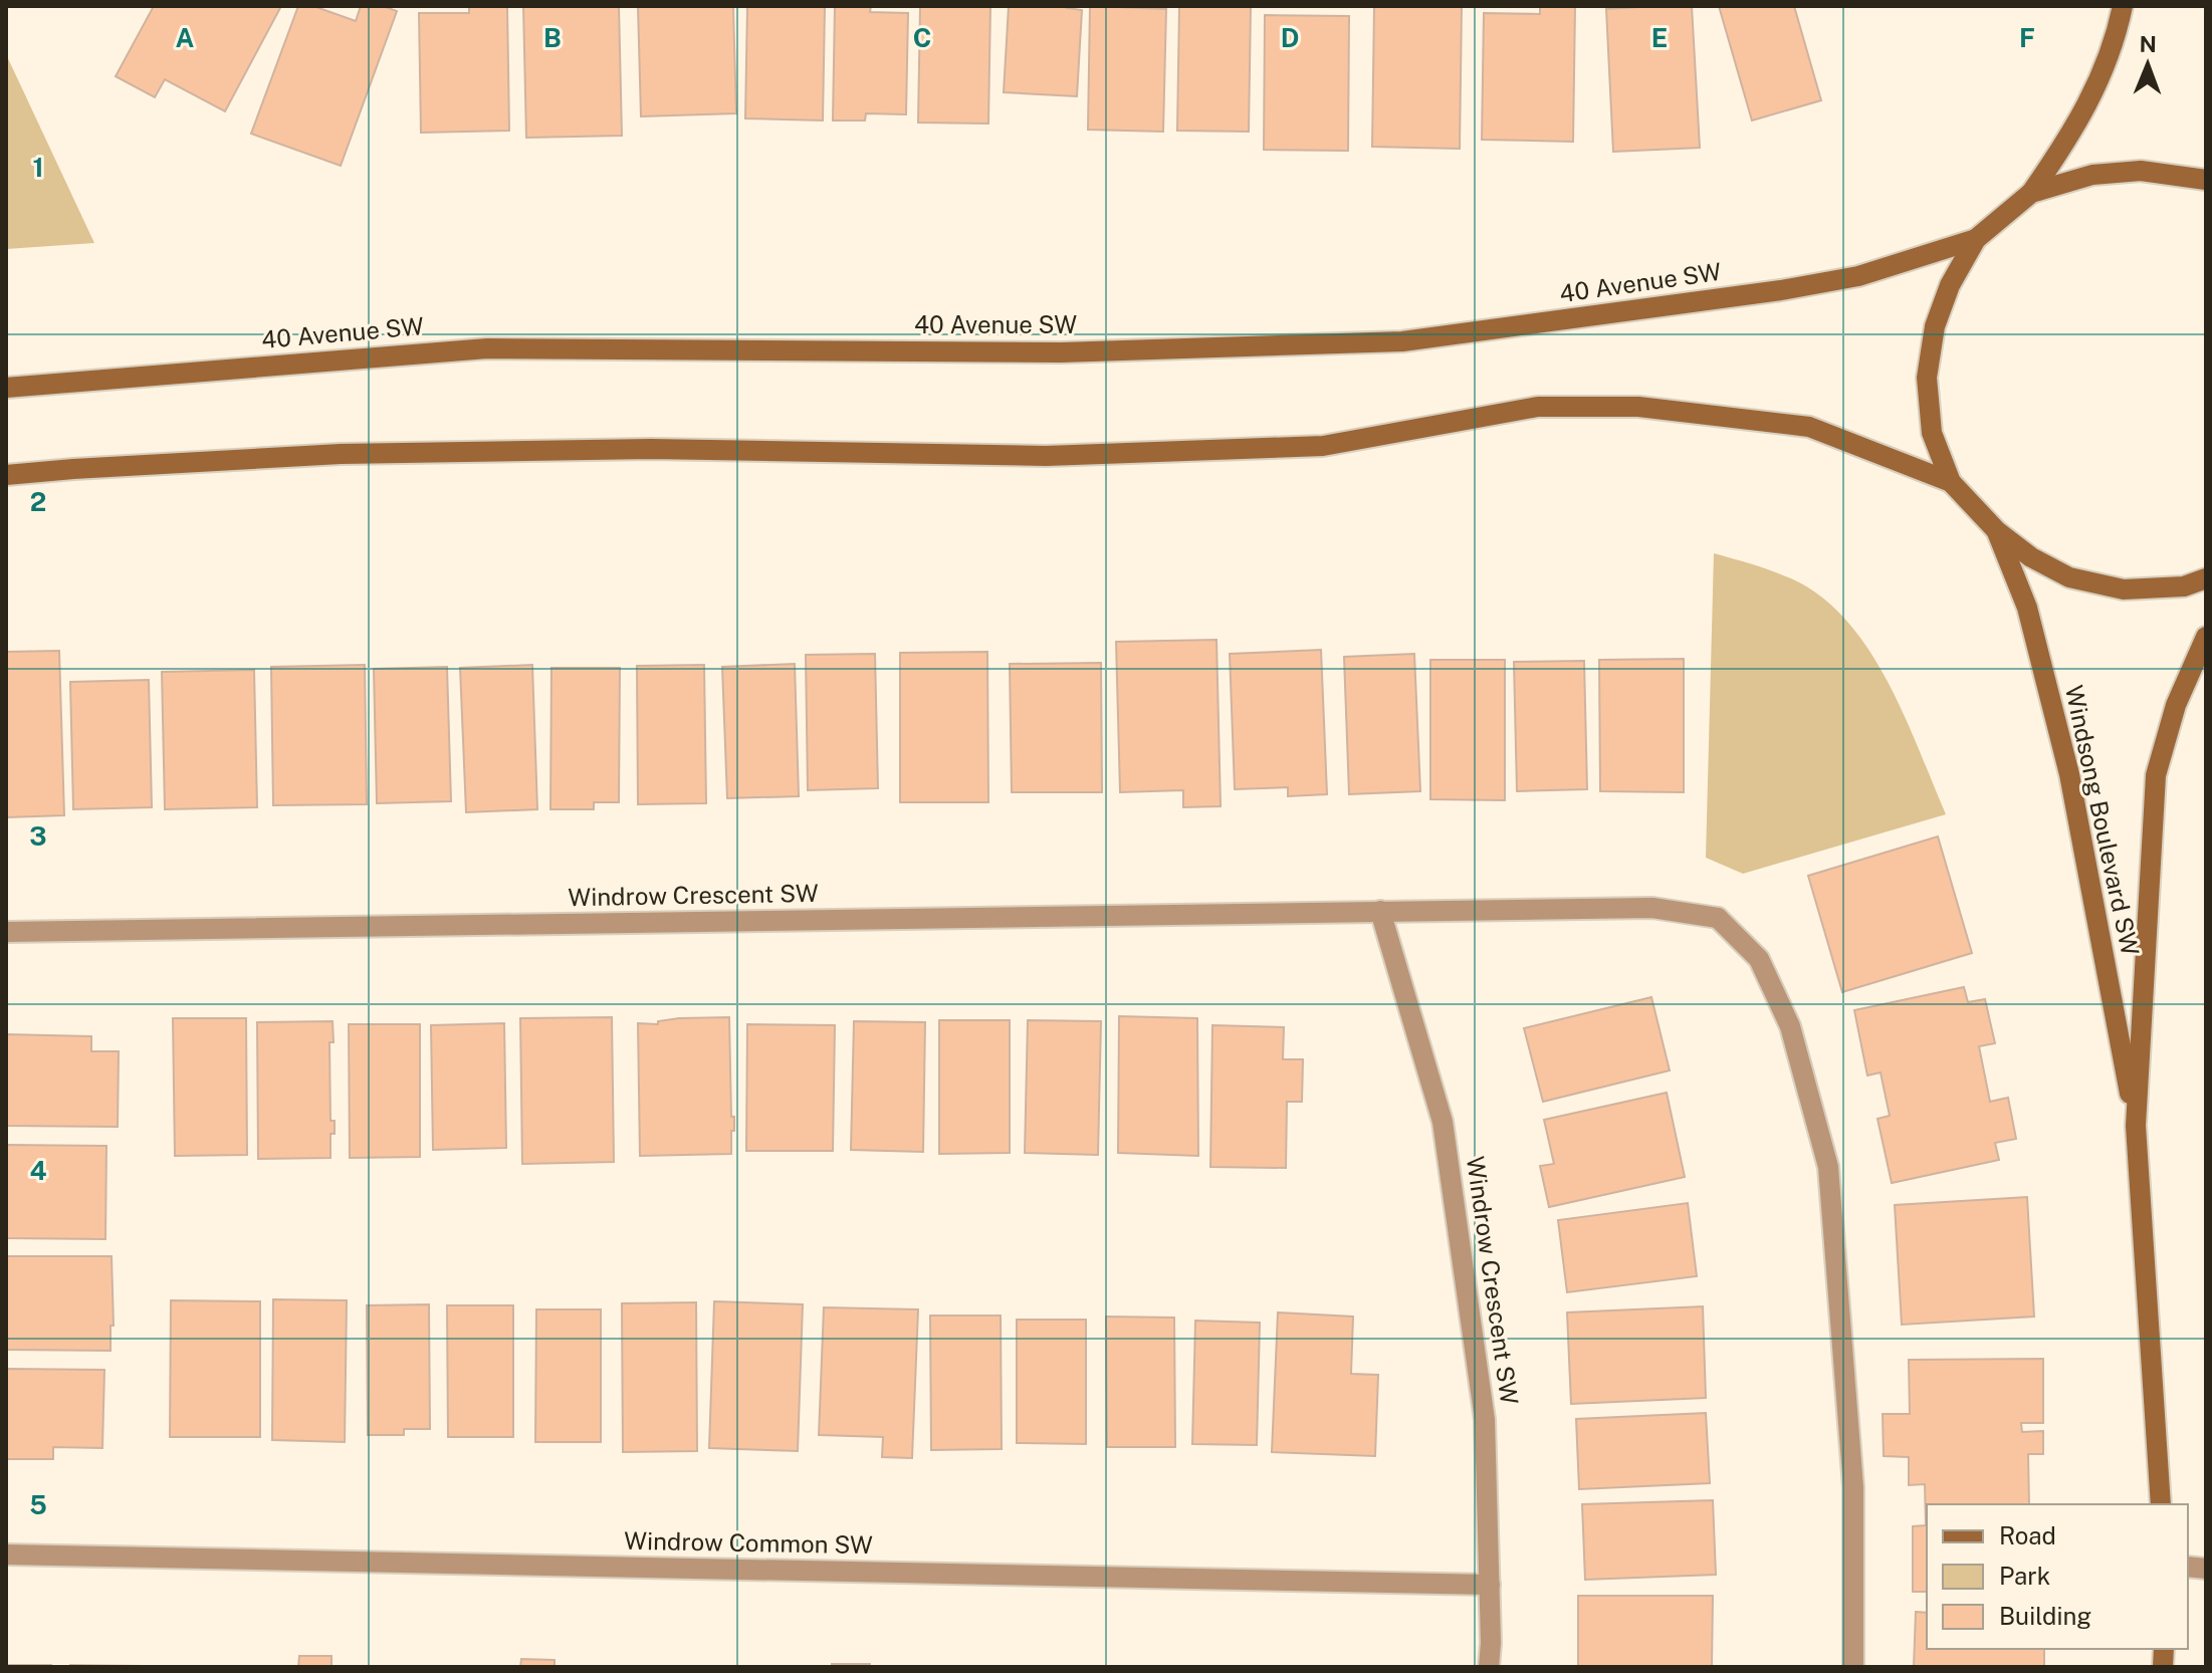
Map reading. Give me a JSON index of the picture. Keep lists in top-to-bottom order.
{
  "streets": {
    "main road": ["40 Avenue SW", "Windsong Boulevard SW"],
    "street": ["Windrow Crescent SW", "Windrow Common SW"]
  },
  "crossings": [
    ["Windrow Crescent SW", "Windrow Common SW"]
  ],
  "legend": ["Road", "Park", "Building"],
  "north": "top",
  "grid": {
    "columns": [
      "A",
      "B",
      "C",
      "D",
      "E",
      "F"
    ],
    "rows": [
      "1",
      "2",
      "3",
      "4",
      "5"
    ]
  }
}
